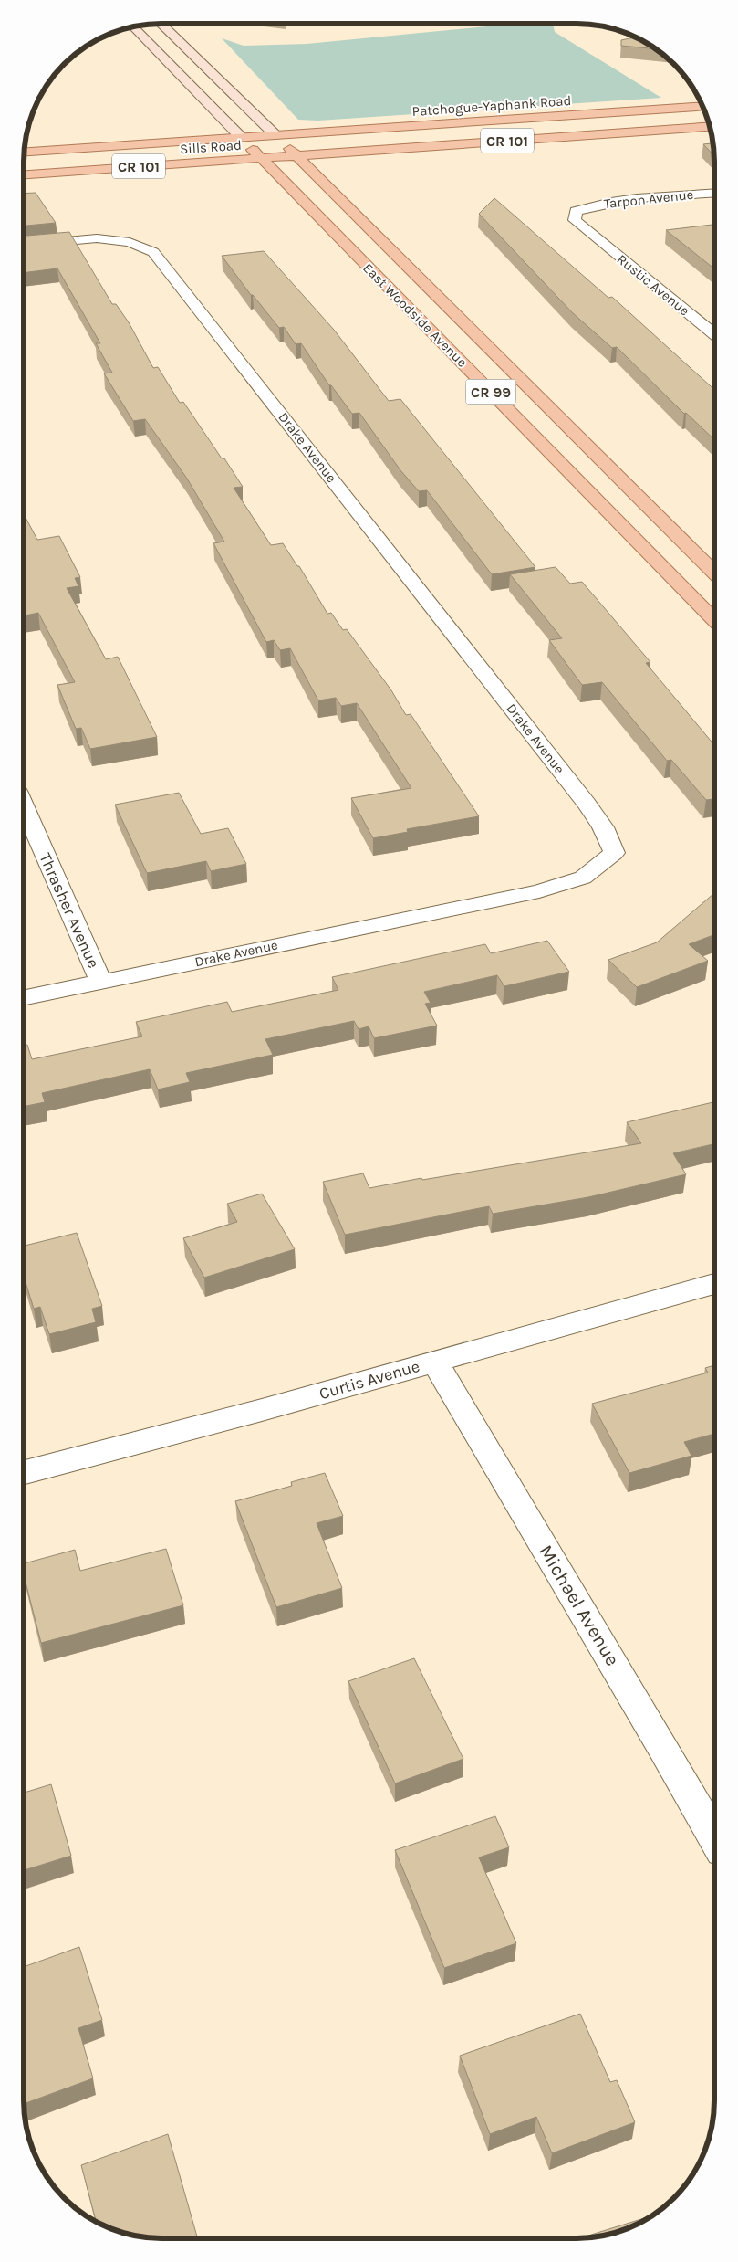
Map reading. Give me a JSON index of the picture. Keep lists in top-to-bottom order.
{
  "streets": {
    "main road": [
      "Patchogue-Yaphank Road",
      "CR 101",
      "Sills Road",
      "East Woodside Avenue",
      "CR 99"
    ],
    "street": [
      "Tarpon Avenue",
      "Rustic Avenue",
      "Drake Avenue",
      "Thrasher Avenue",
      "Curtis Avenue",
      "Michael Avenue"
    ]
  },
  "crossings": [
    ["Patchogue-Yaphank Road", "Sills Road"],
    ["Patchogue-Yaphank Road", "East Woodside Avenue"],
    ["CR 101", "Sills Road"],
    ["CR 101", "East Woodside Avenue"],
    ["Sills Road", "East Woodside Avenue"],
    ["Tarpon Avenue", "Rustic Avenue"],
    ["Drake Avenue", "Thrasher Avenue"],
    ["Curtis Avenue", "Michael Avenue"]
  ]
}
